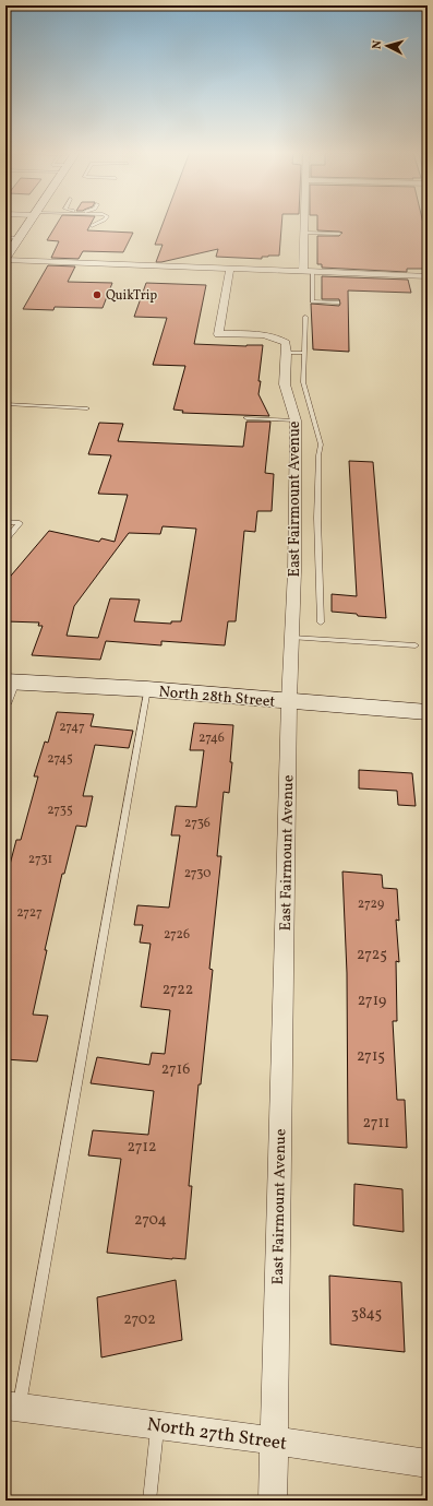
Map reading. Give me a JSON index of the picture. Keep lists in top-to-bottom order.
{
  "streets": {
    "main road": ["North 28th Street"],
    "street": ["East Fairmount Avenue", "North 27th Street"]
  },
  "crossings": [
    ["East Fairmount Avenue", "North 28th Street"],
    ["East Fairmount Avenue", "North 27th Street"]
  ],
  "places": ["QuikTrip"],
  "house_numbers": [
    "2747",
    "2746",
    "2745",
    "2735",
    "2736",
    "2731",
    "2730",
    "2729",
    "2727",
    "2726",
    "2725",
    "2722",
    "2719",
    "2715",
    "2716",
    "2711",
    "2712",
    "2704",
    "3845",
    "2702"
  ],
  "north": "left"
}
